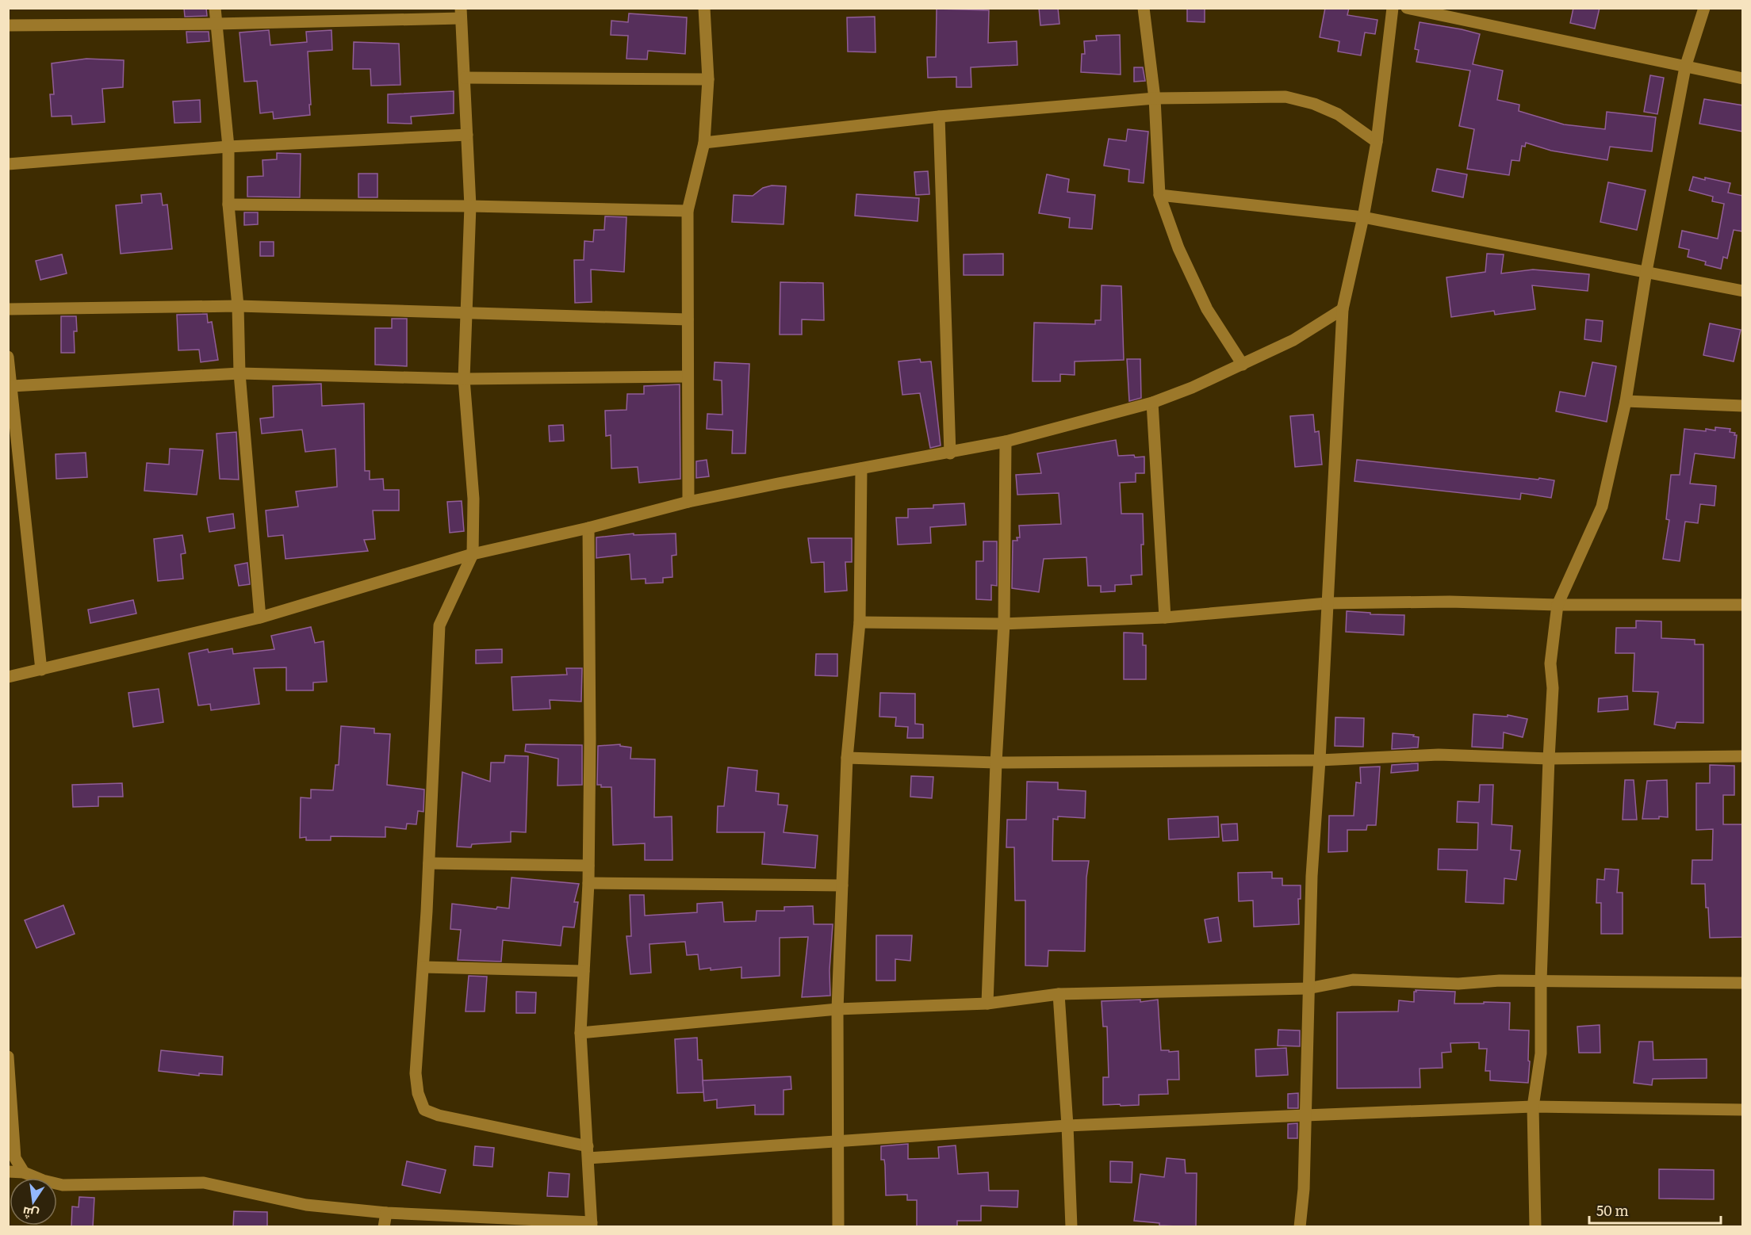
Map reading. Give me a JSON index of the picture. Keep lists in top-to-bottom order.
{
  "scale_bar": "50 m",
  "north": "bottom"
}
